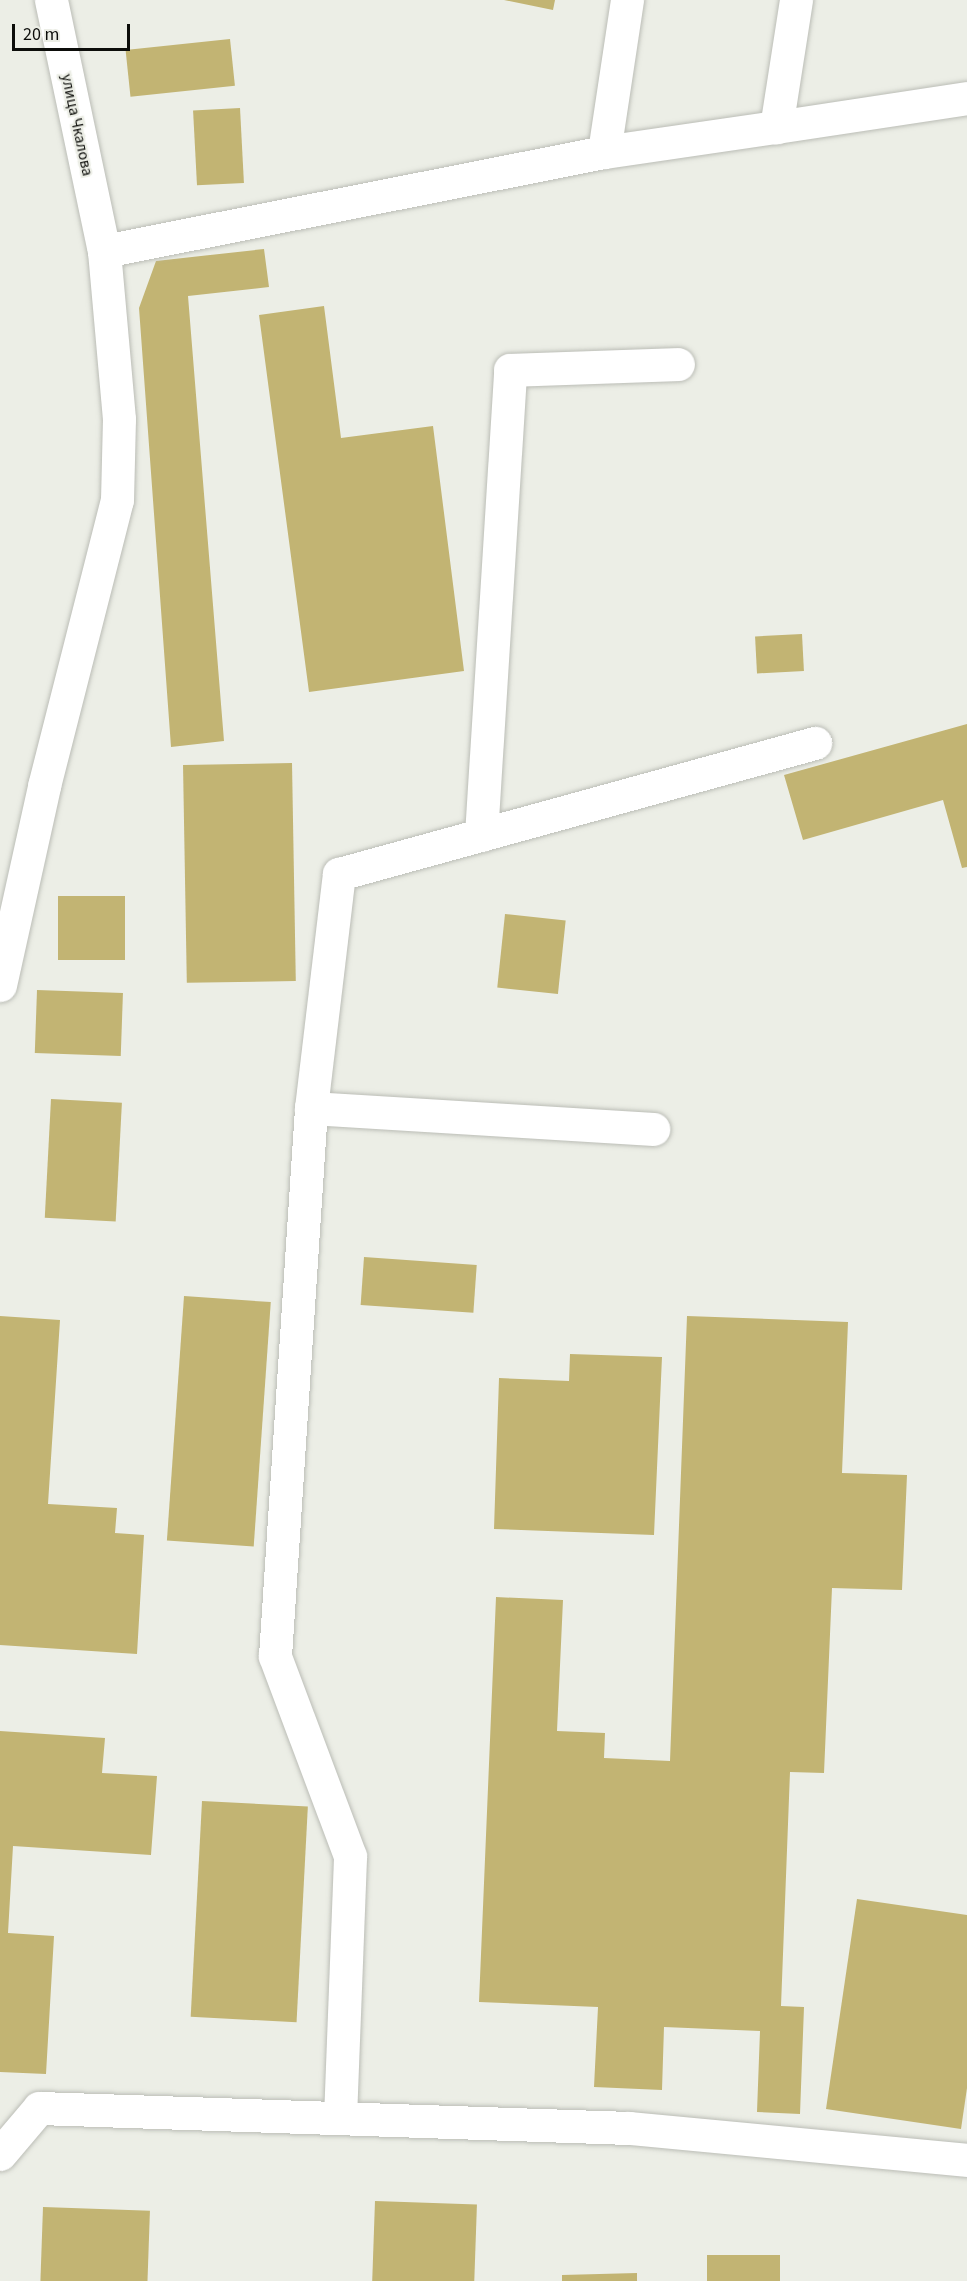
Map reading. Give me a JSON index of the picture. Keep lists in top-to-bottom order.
{
  "streets": {
    "street": ["улица Чкалова"]
  },
  "scale_bar": "20 m"
}
